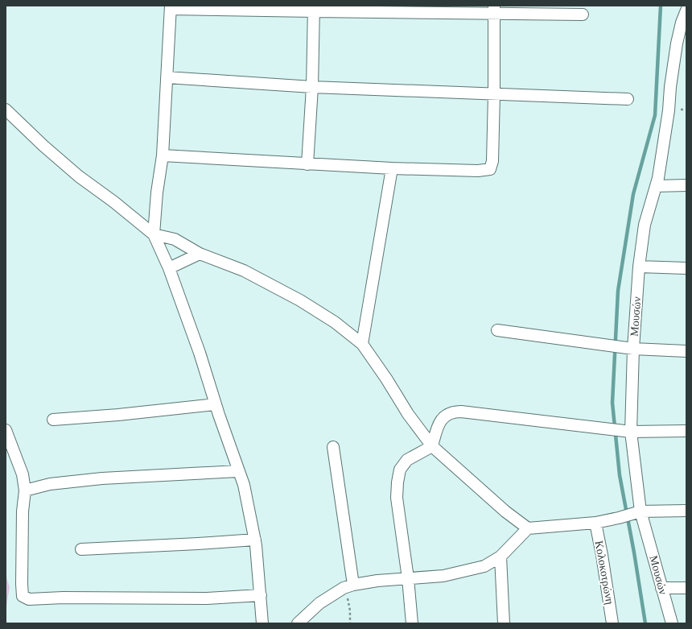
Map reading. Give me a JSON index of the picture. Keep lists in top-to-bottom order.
{
  "streets": {
    "street": ["Μουσών", "Κολοκοτρώνη"]
  }
}
